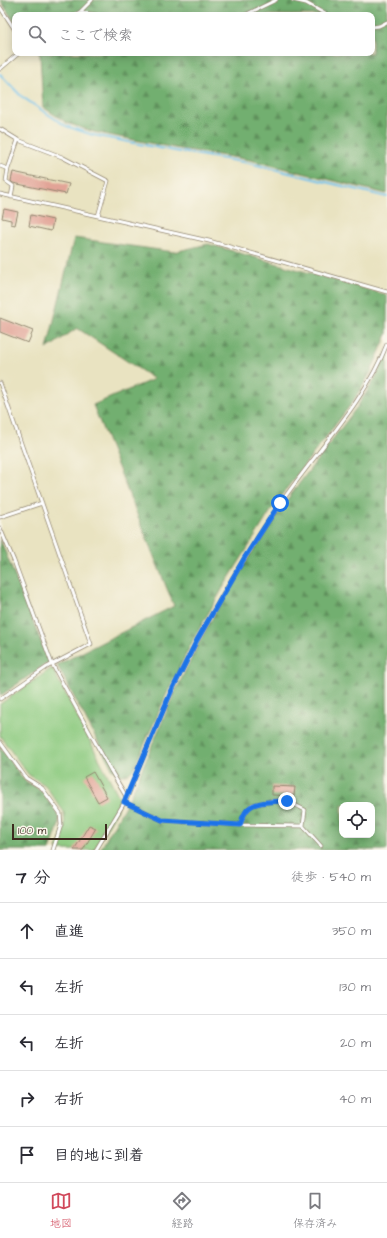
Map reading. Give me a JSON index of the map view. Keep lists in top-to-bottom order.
{
  "scale_bar": "100 m",
  "page": {
    "search": "ここで検索",
    "scale": "100 m",
    "heading": ["7 分", "徒歩 · 540 m"],
    "list": [
      ["直進", "350 m"],
      ["左折", "130 m"],
      ["左折", "20 m"],
      ["右折", "40 m"],
      "目的地に到着"
    ],
    "nav": ["地図", "経路", "保存済み"]
  }
}
